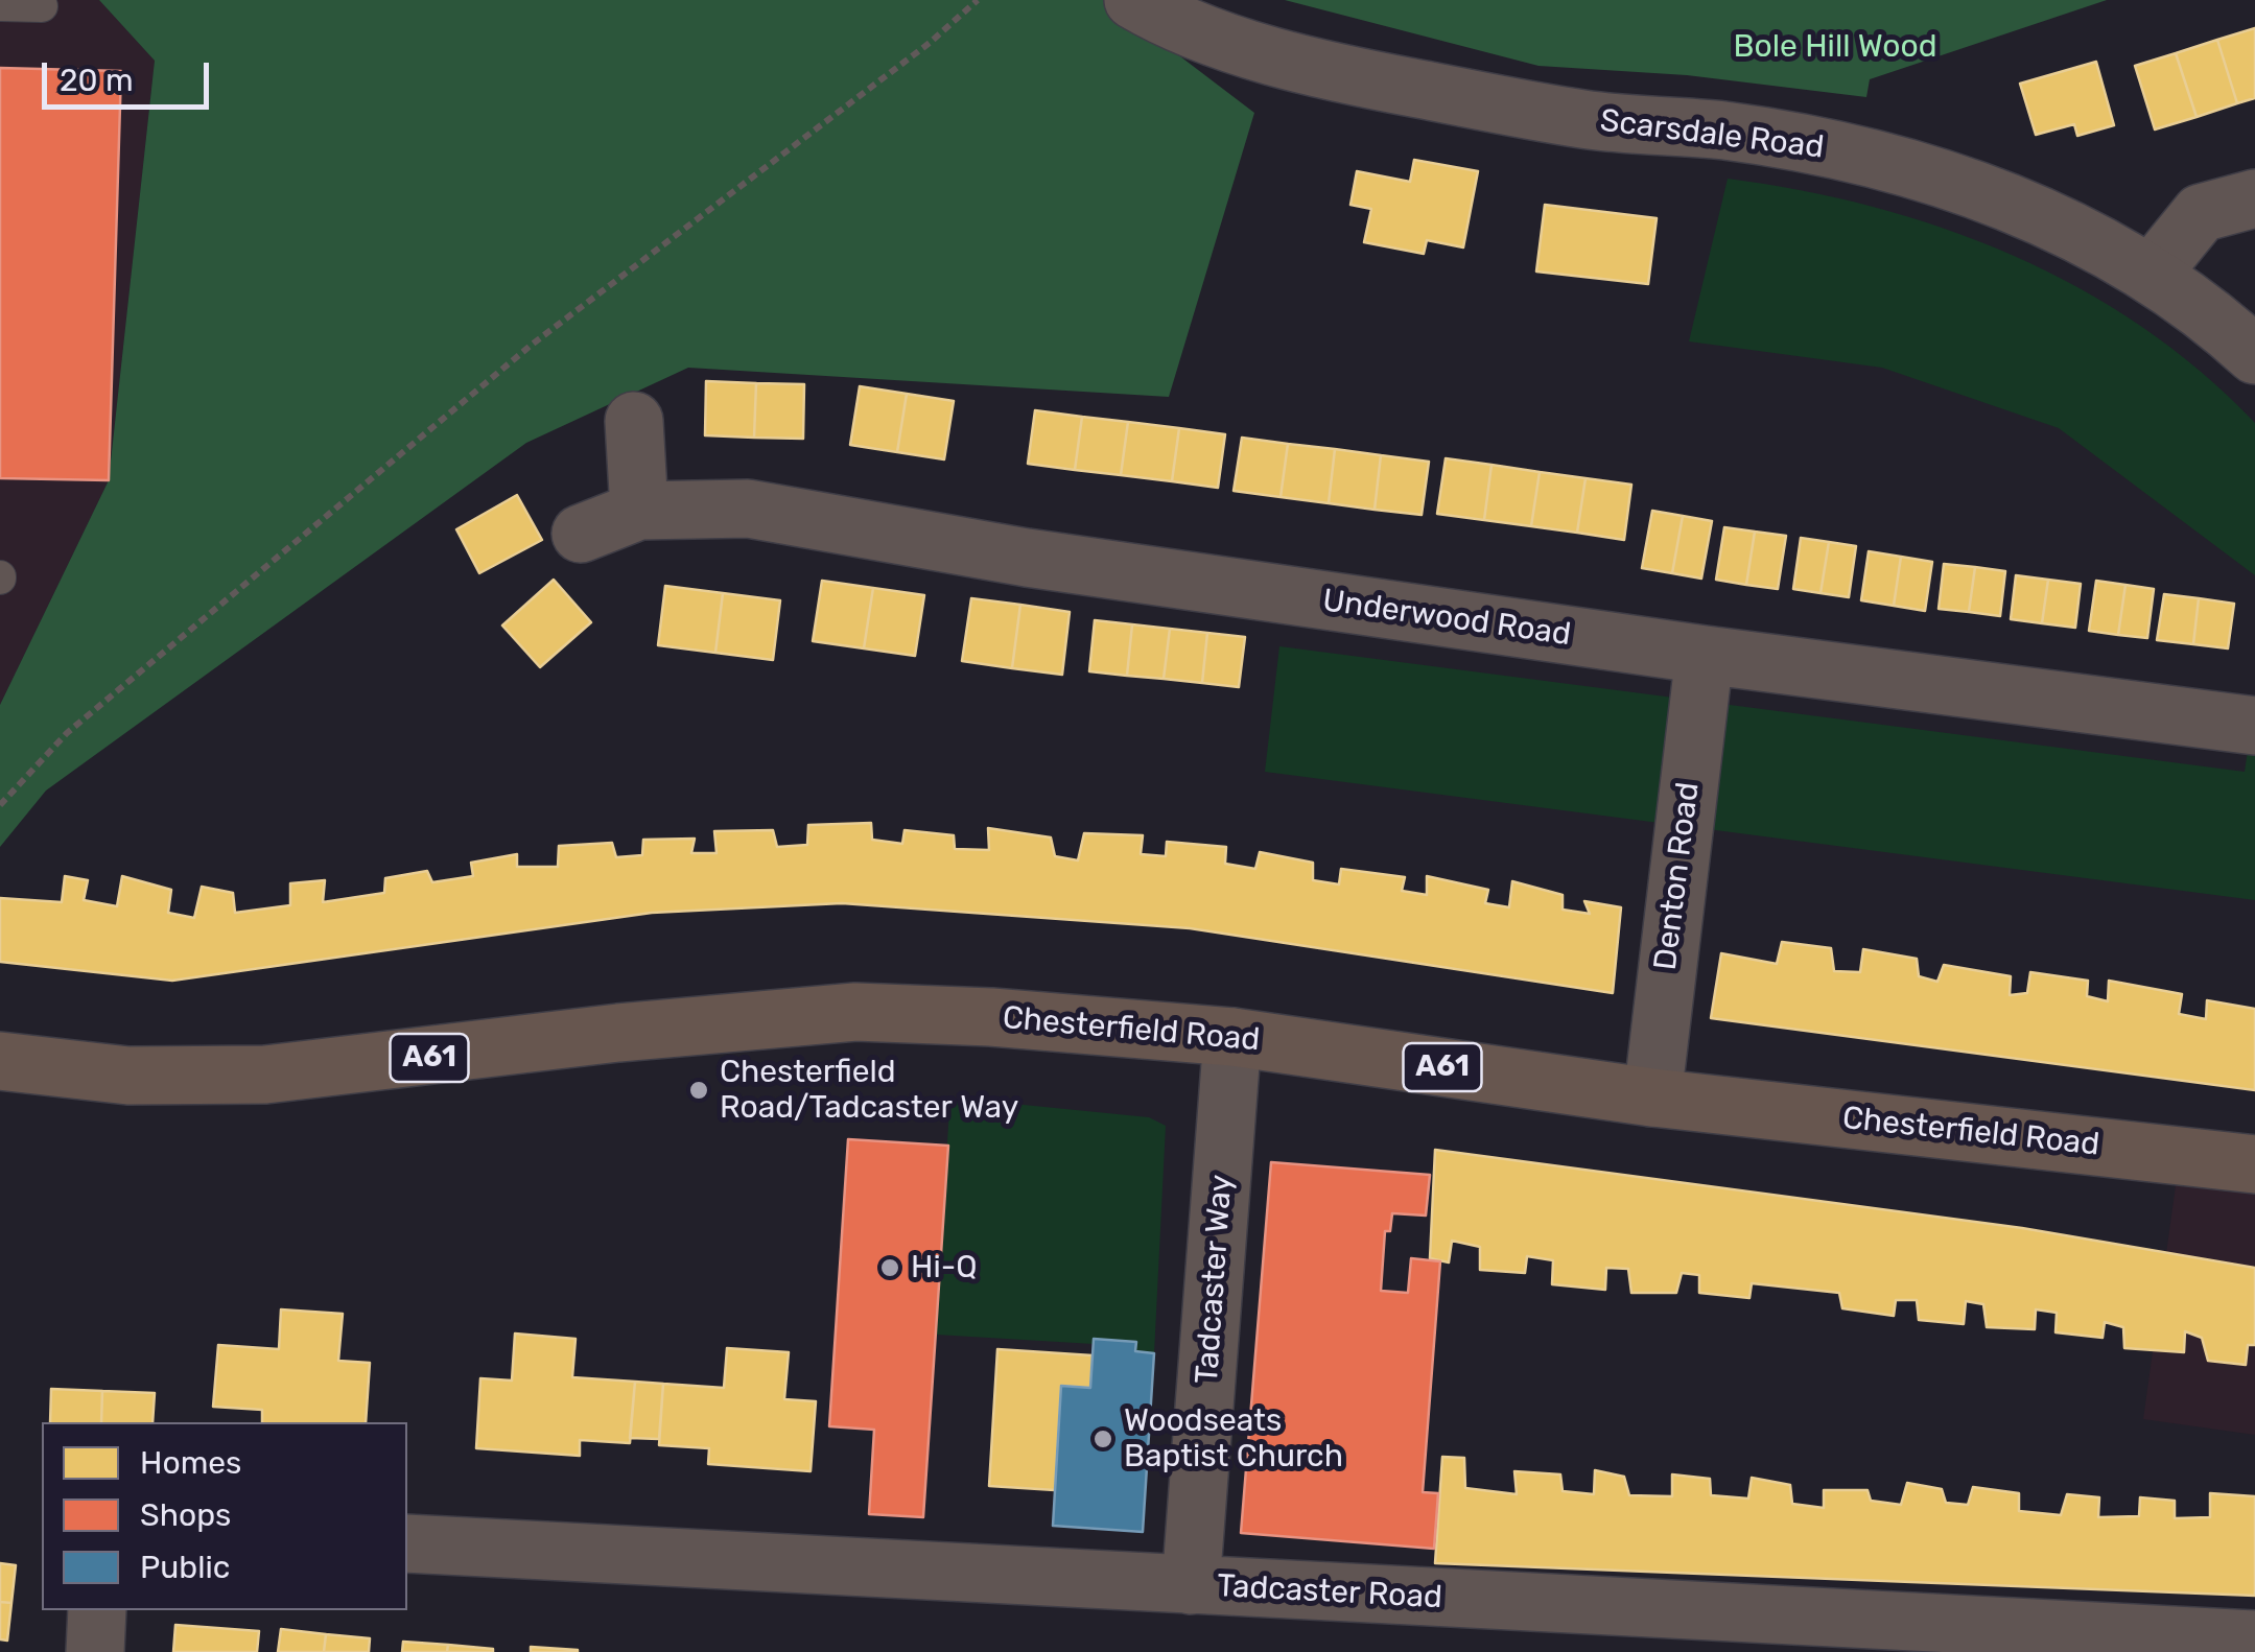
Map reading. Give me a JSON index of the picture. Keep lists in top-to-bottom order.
{
  "streets": {
    "highway": ["Chesterfield Road", "A61"],
    "street": [
      "Scarsdale Road",
      "Underwood Road",
      "Denton Road",
      "Tadcaster Way",
      "Tadcaster Road"
    ]
  },
  "crossings": [
    ["Underwood Road", "Denton Road"],
    ["Denton Road", "Chesterfield Road"],
    ["Chesterfield Road", "Tadcaster Way"],
    ["Tadcaster Way", "Tadcaster Road"]
  ],
  "parks": ["Bole Hill Wood"],
  "places": ["Chesterfield Road/Tadcaster Way", "Hi-Q", "Woodseats Baptist Church"],
  "legend": ["Homes", "Shops", "Public"],
  "scale_bar": "20 m"
}
